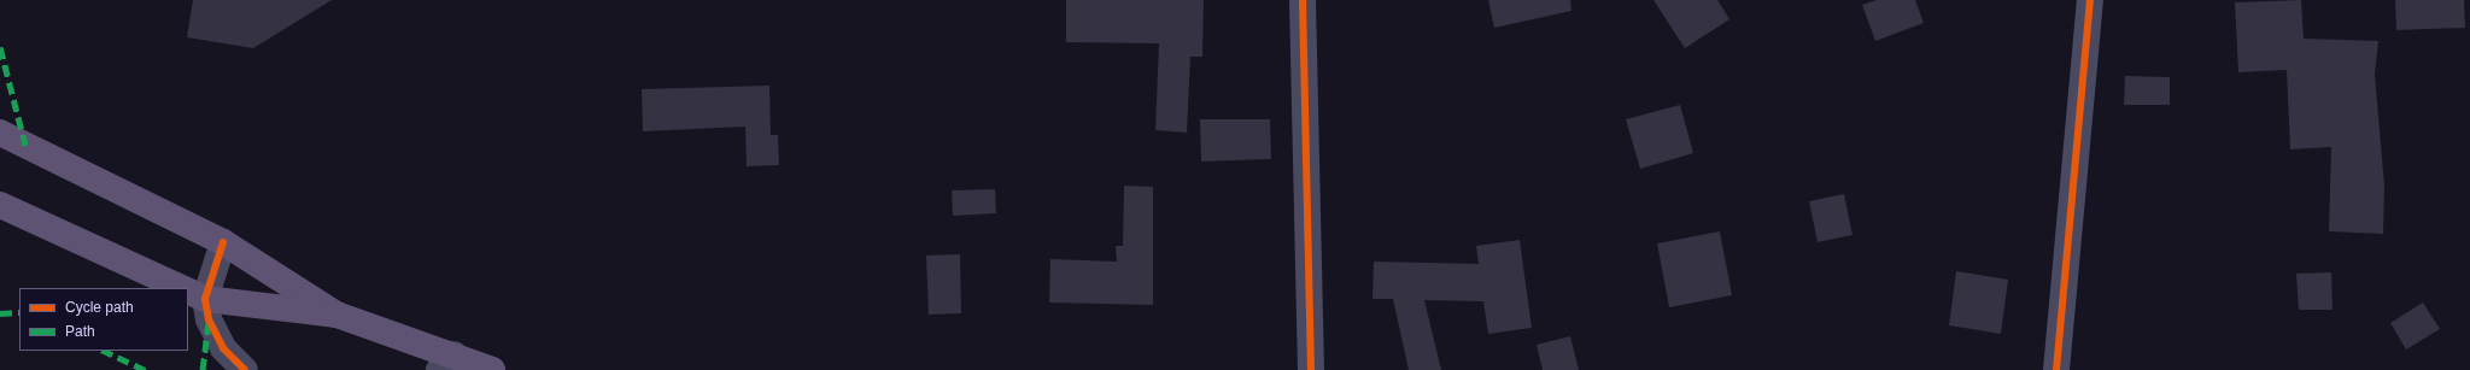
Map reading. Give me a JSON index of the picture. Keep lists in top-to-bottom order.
{
  "legend": ["Cycle path", "Path"]
}
